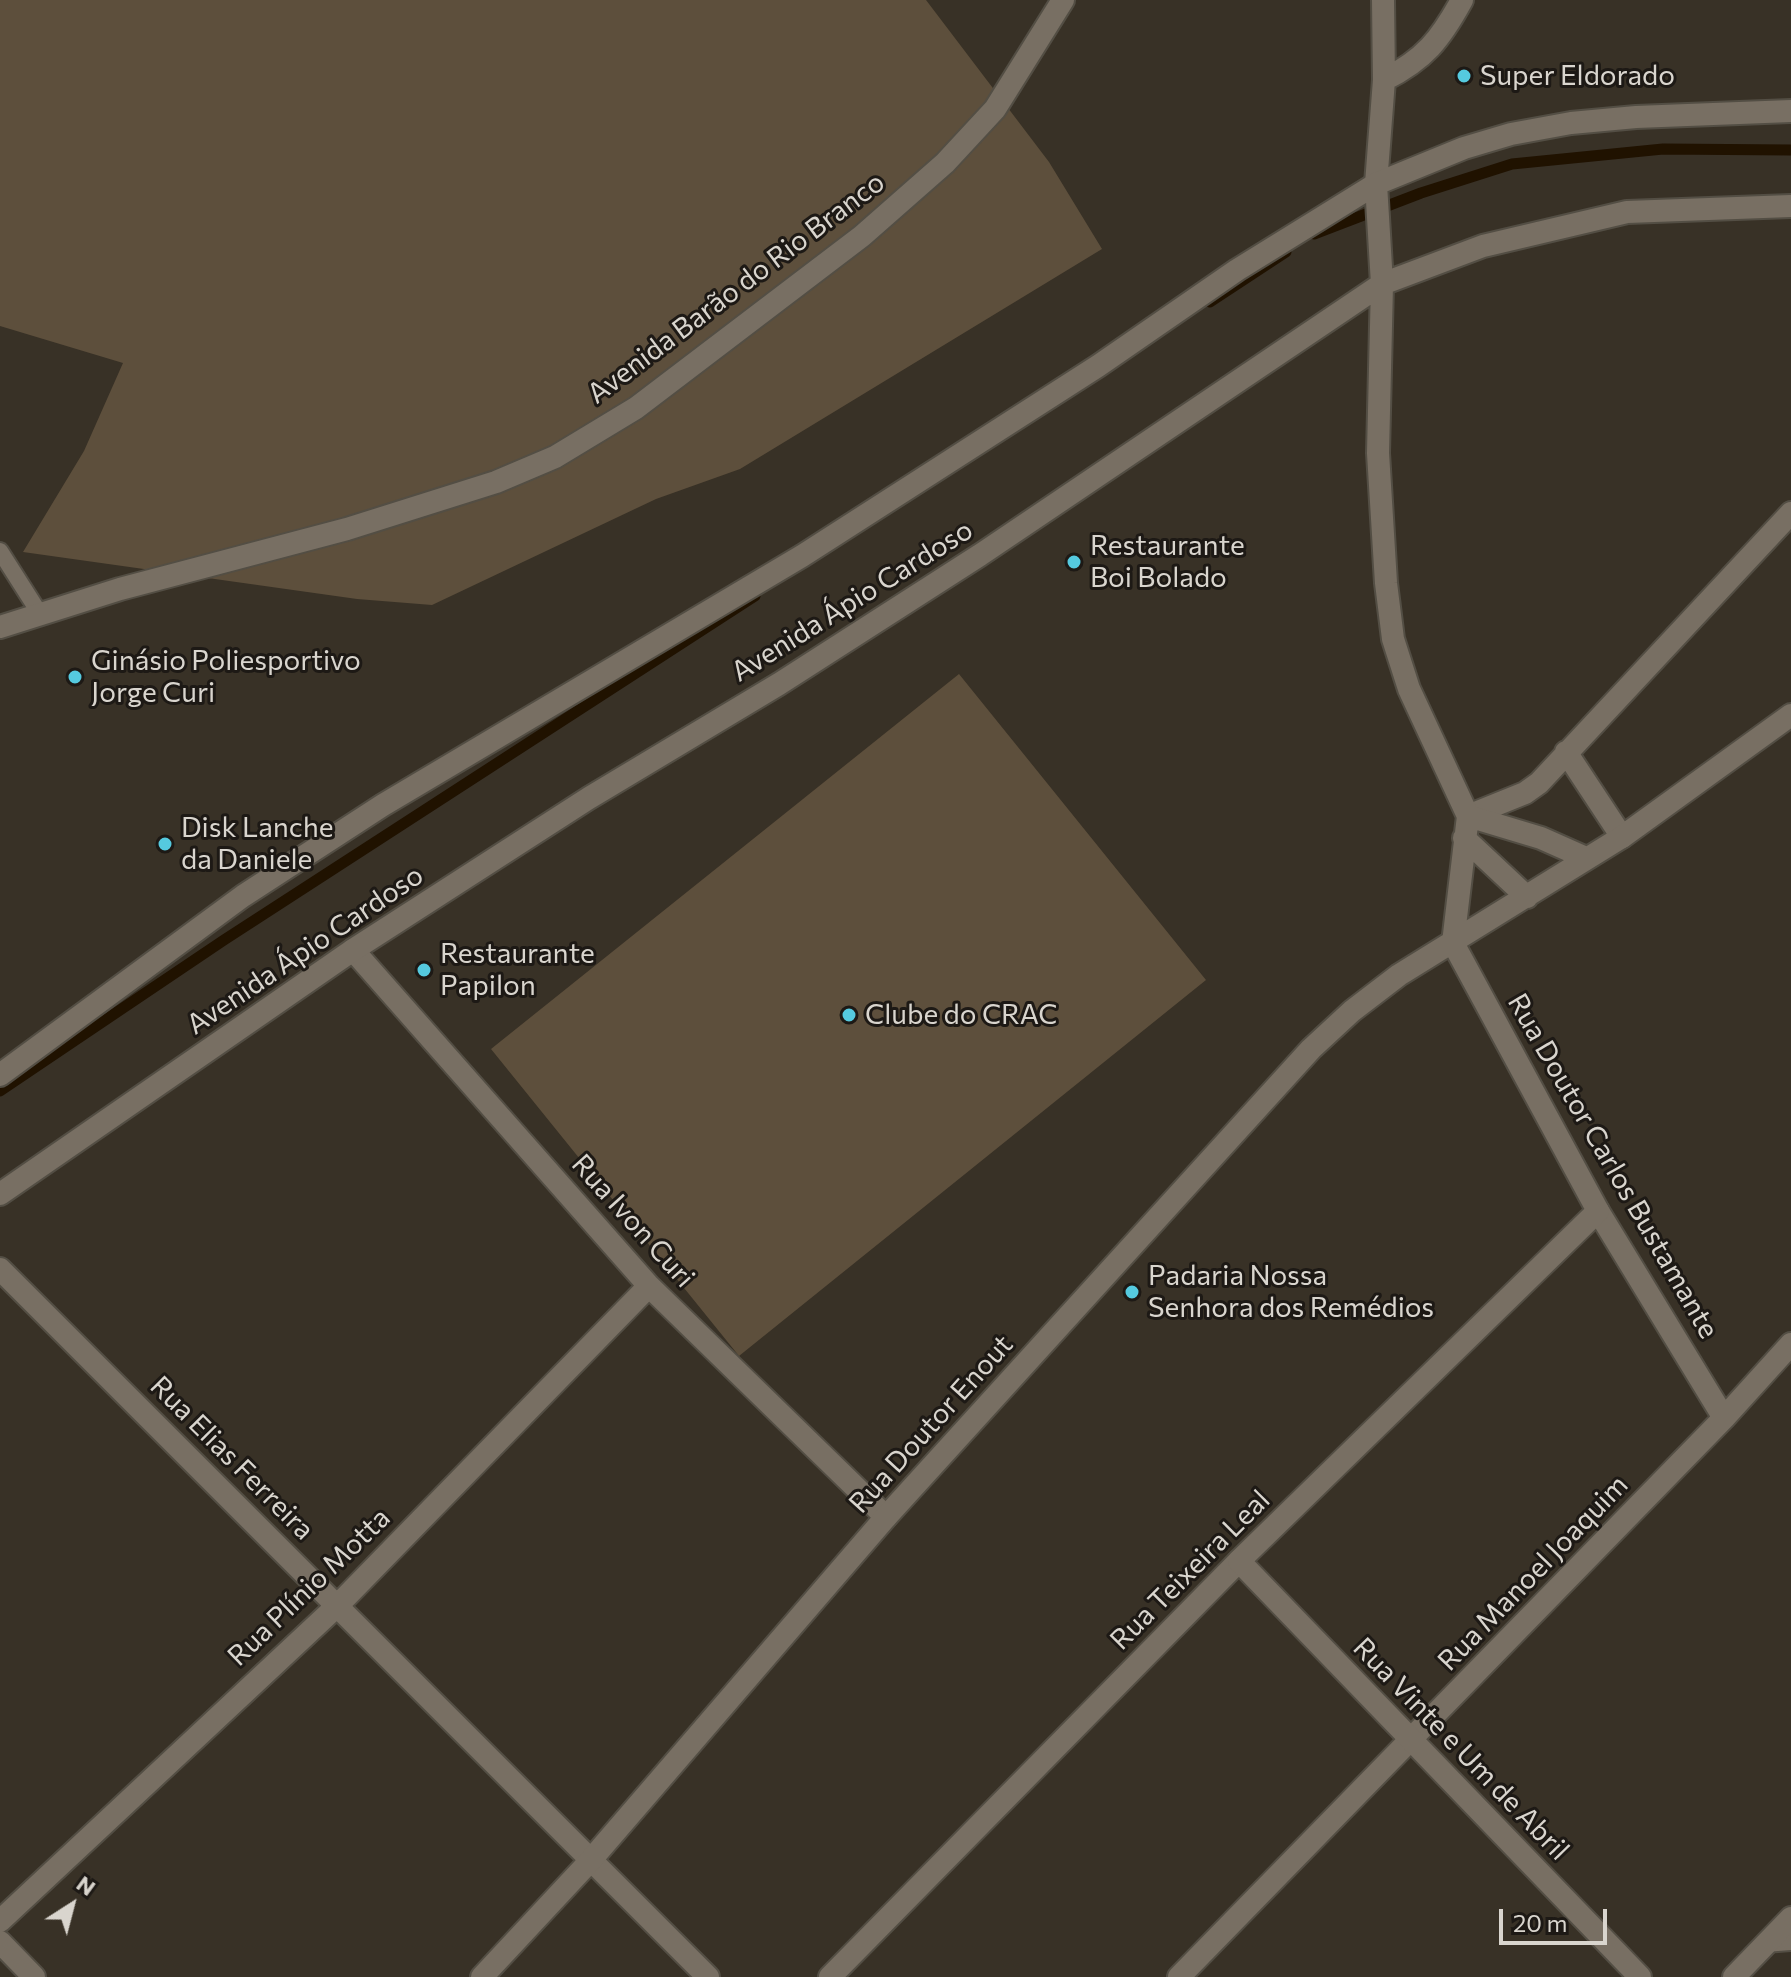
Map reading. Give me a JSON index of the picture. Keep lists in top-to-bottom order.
{
  "streets": {
    "street": [
      "Avenida Barão do Rio Branco",
      "Avenida Ápio Cardoso",
      "Rua Doutor Carlos Bustamante",
      "Rua Ivon Curi",
      "Rua Doutor Enout",
      "Rua Elias Ferreira",
      "Rua Teixeira Leal",
      "Rua Manoel Joaquim",
      "Rua Plínio Motta",
      "Rua Vinte e Um de Abril"
    ]
  },
  "crossings": [
    ["Avenida Ápio Cardoso", "Rua Ivon Curi"],
    ["Rua Doutor Carlos Bustamante", "Rua Doutor Enout"],
    ["Rua Doutor Carlos Bustamante", "Rua Teixeira Leal"],
    ["Rua Doutor Carlos Bustamante", "Rua Manoel Joaquim"],
    ["Rua Ivon Curi", "Rua Doutor Enout"],
    ["Rua Ivon Curi", "Rua Plínio Motta"],
    ["Rua Doutor Enout", "Rua Elias Ferreira"],
    ["Rua Elias Ferreira", "Rua Plínio Motta"],
    ["Rua Teixeira Leal", "Rua Vinte e Um de Abril"],
    ["Rua Manoel Joaquim", "Rua Vinte e Um de Abril"]
  ],
  "places": [
    "Super Eldorado",
    "Restaurante Boi Bolado",
    "Ginásio Poliesportivo Jorge Curi",
    "Disk Lanche da Daniele",
    "Restaurante Papilon",
    "Clube do CRAC",
    "Padaria Nossa Senhora dos Remédios"
  ],
  "scale_bar": "20 m",
  "north": "top right"
}
